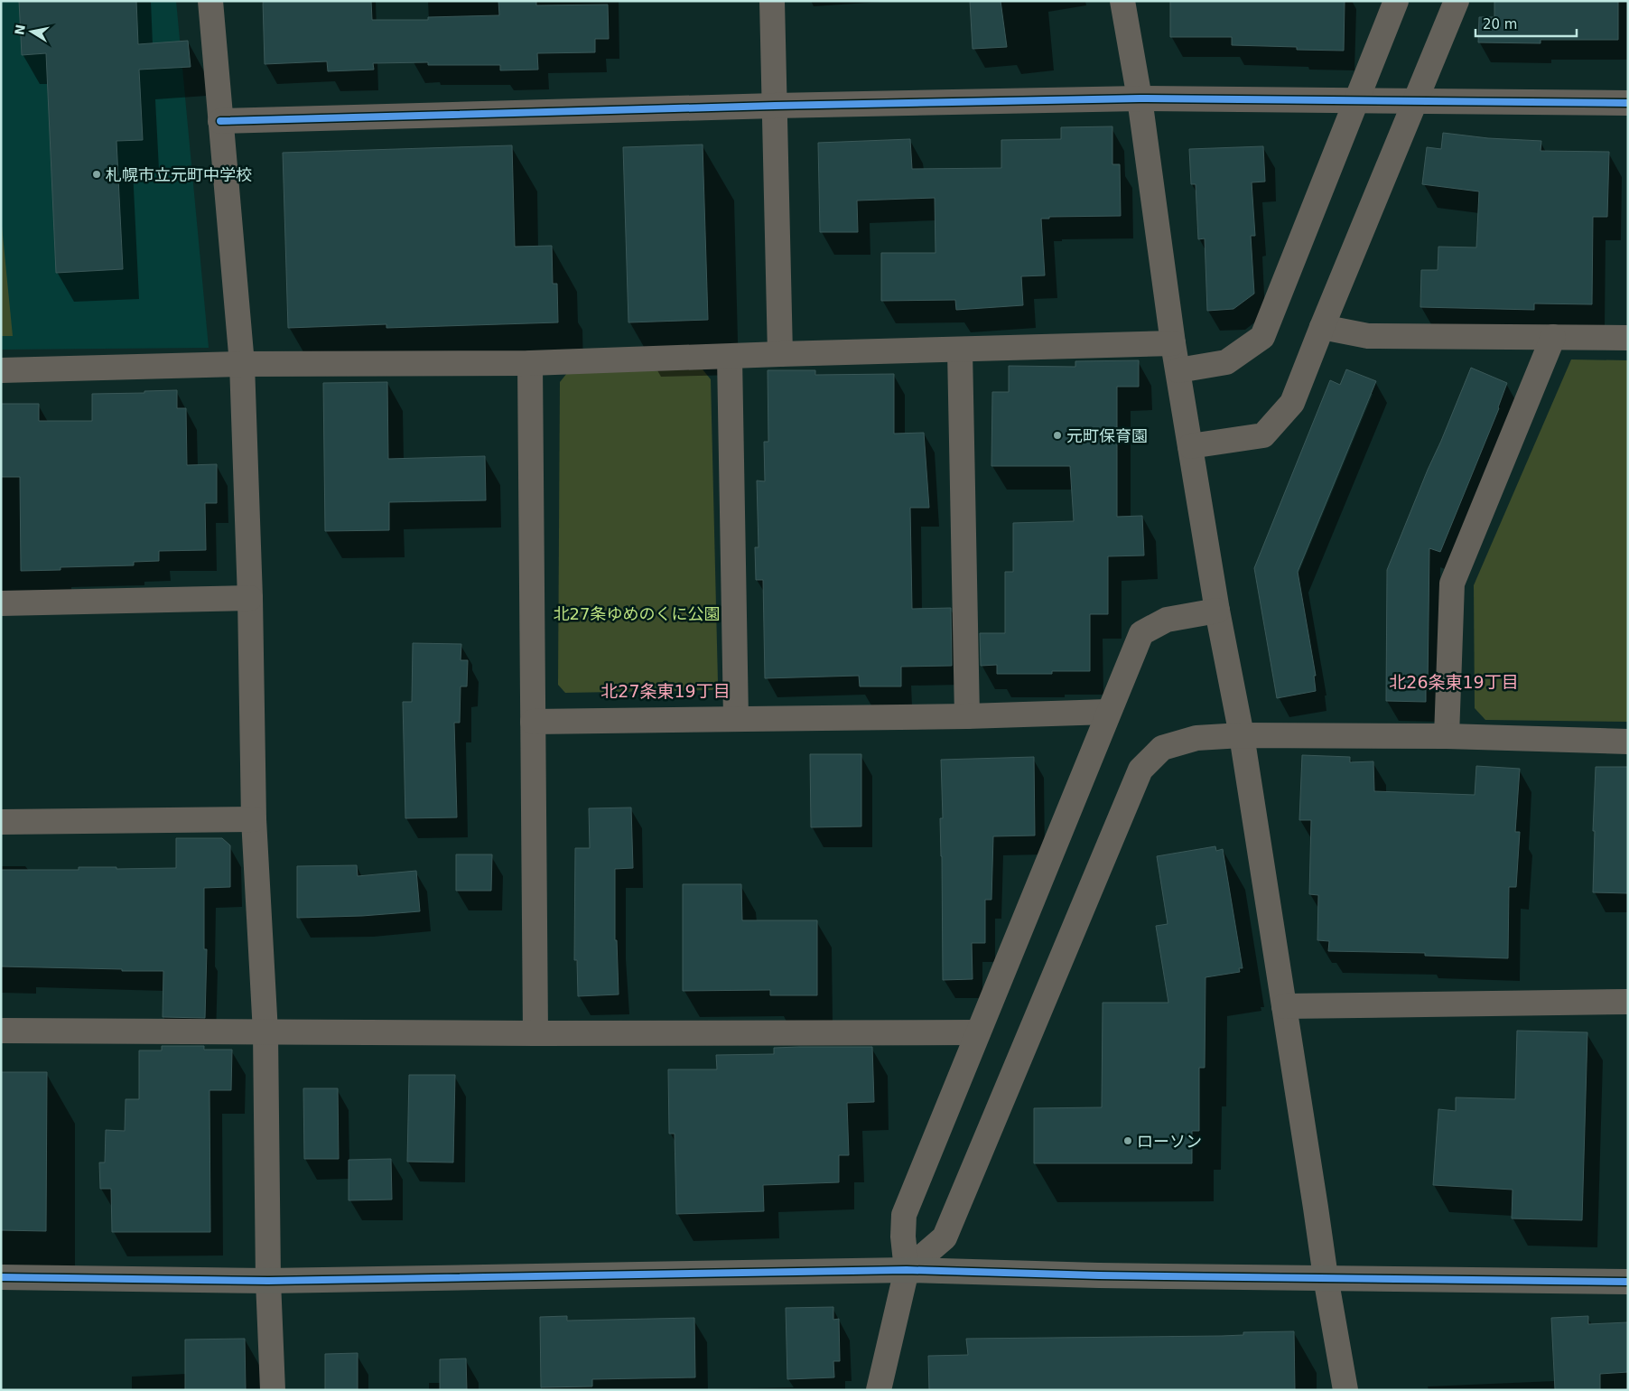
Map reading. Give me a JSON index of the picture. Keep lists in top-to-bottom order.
{
  "districts": ["北26条東19丁目", "北27条東19丁目"],
  "parks": ["北27条ゆめのくに公園"],
  "places": ["札幌市立元町中学校", "元町保育園", "ローソン"],
  "scale_bar": "20 m",
  "north": "left"
}
